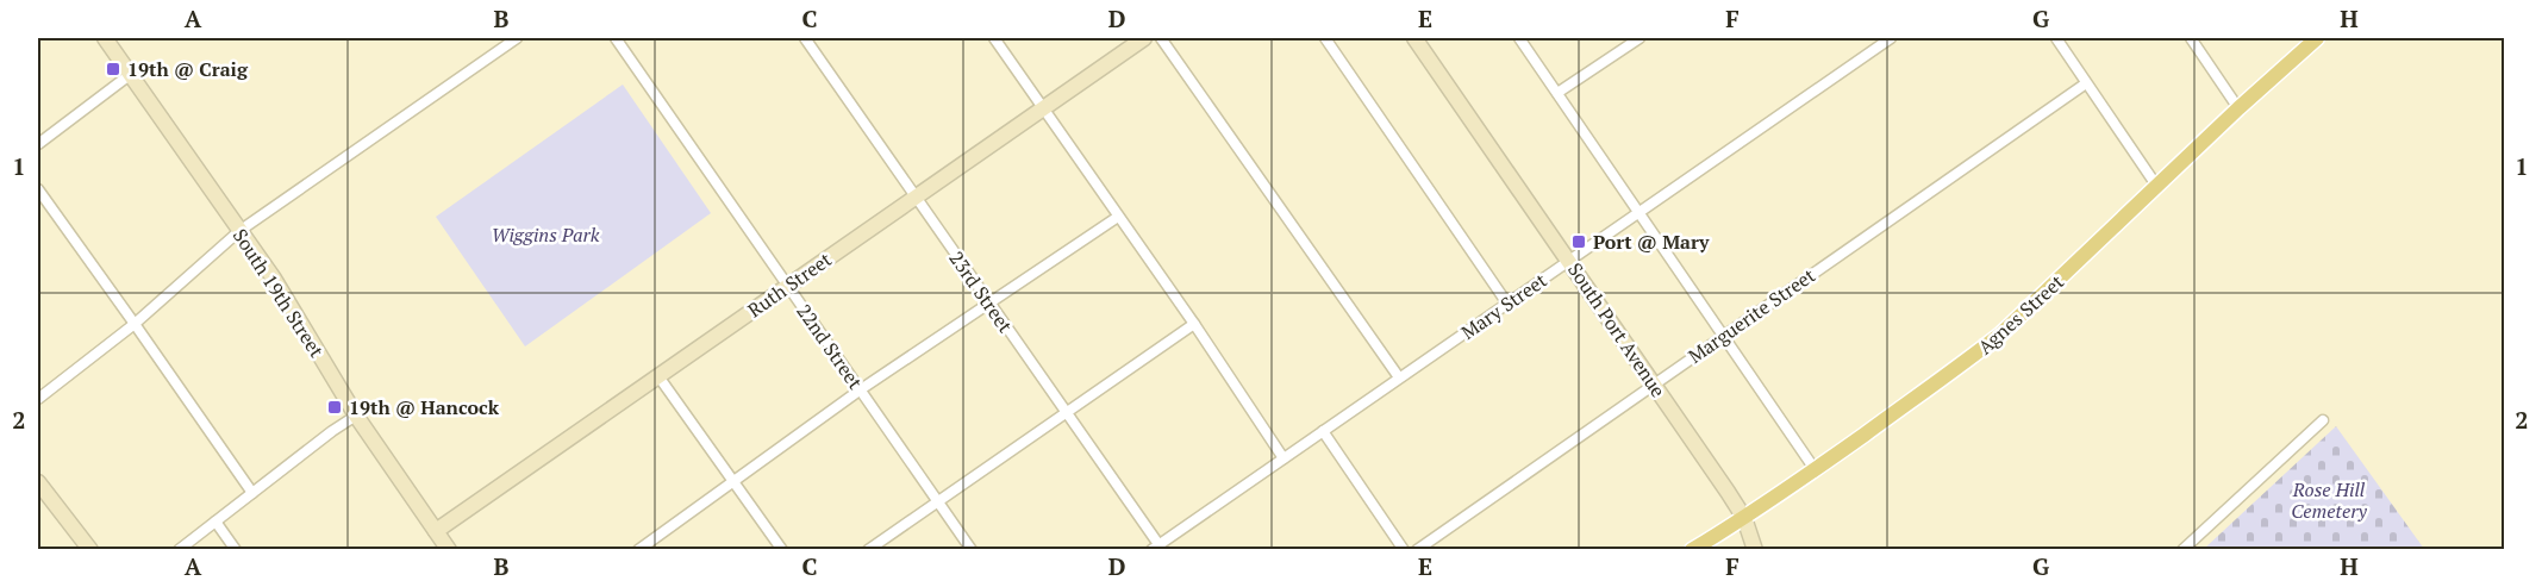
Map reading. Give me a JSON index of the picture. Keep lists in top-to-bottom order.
{
  "streets": {
    "main road": ["Agnes Street"],
    "street": [
      "Ruth Street",
      "23rd Street",
      "South 19th Street",
      "Mary Street",
      "Marguerite Street",
      "South Port Avenue",
      "22nd Street"
    ]
  },
  "crossings": [
    ["Ruth Street", "23rd Street"],
    ["Ruth Street", "South 19th Street"],
    ["Ruth Street", "22nd Street"],
    ["23rd Street", "Mary Street"],
    ["Mary Street", "South Port Avenue"],
    ["Agnes Street", "South Port Avenue"],
    ["Marguerite Street", "South Port Avenue"]
  ],
  "parks": ["Wiggins Park", "Rose Hill Cemetery"],
  "places": {
    "transit": ["19th @ Craig", "Port @ Mary", "19th @ Hancock"]
  },
  "grid": {
    "columns": [
      "A",
      "B",
      "C",
      "D",
      "E",
      "F",
      "G",
      "H"
    ],
    "rows": ["1", "2"]
  }
}
